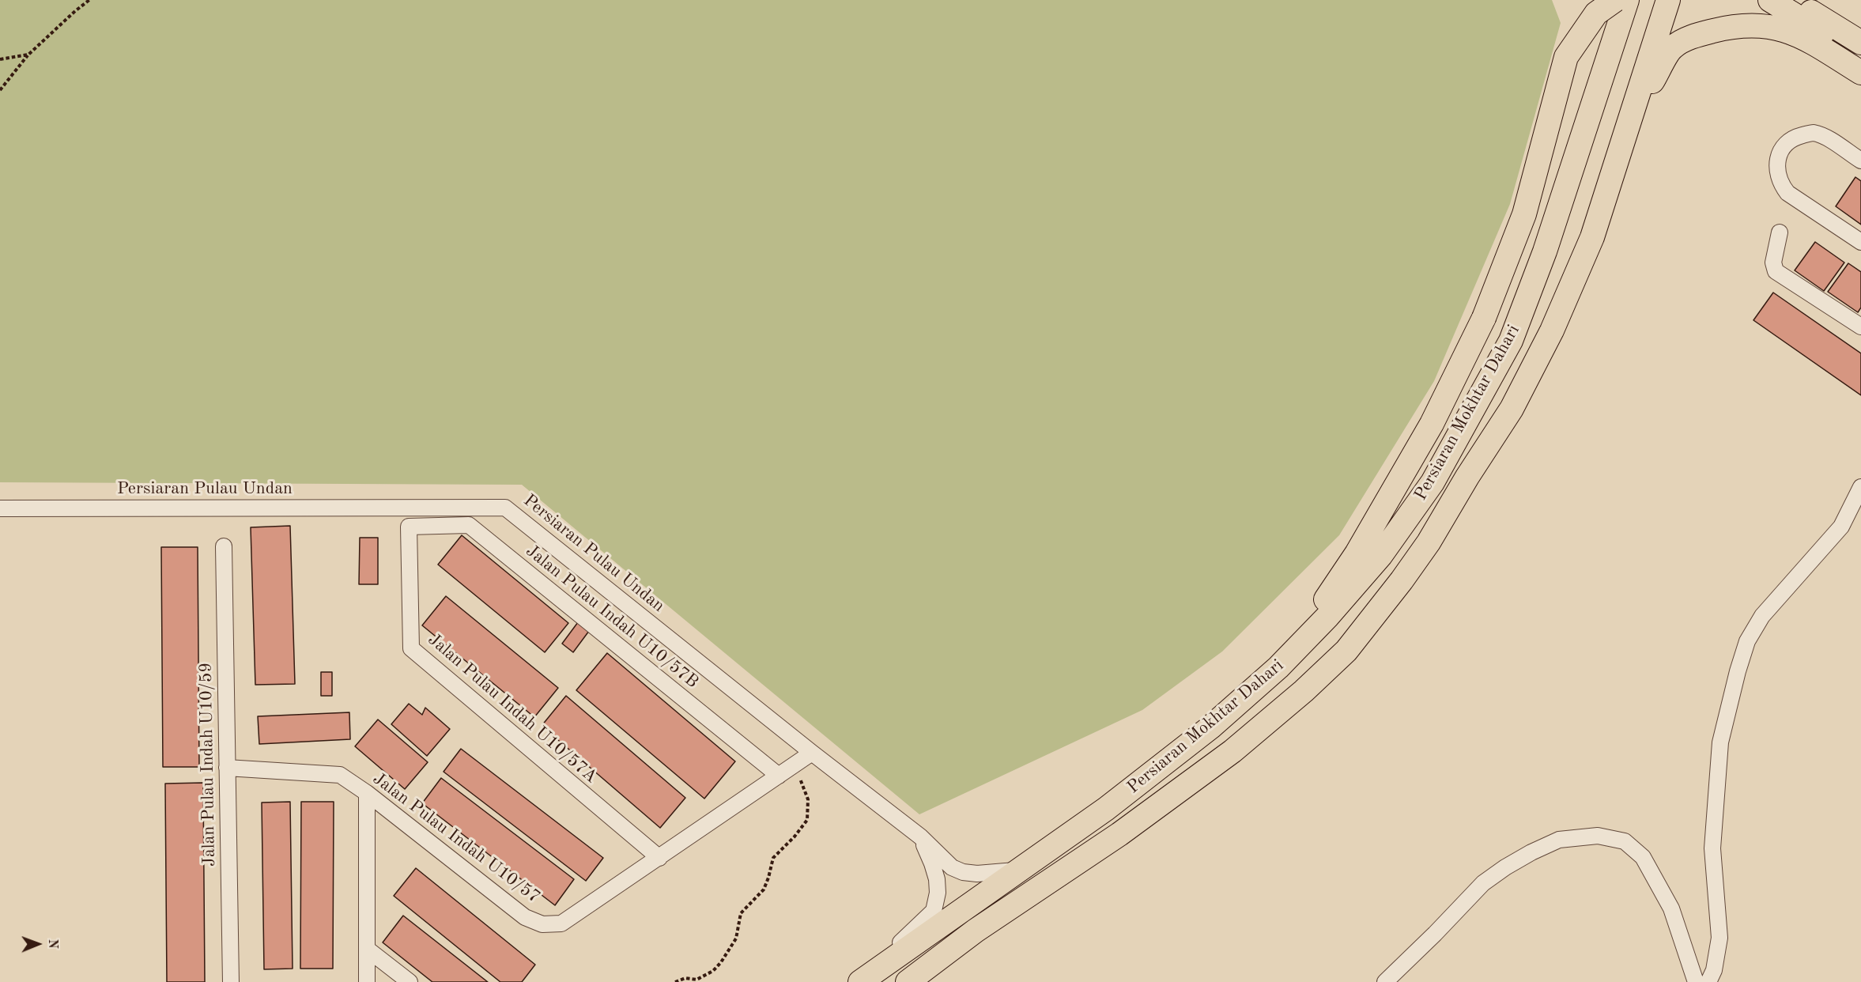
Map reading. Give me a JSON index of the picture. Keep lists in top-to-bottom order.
{
  "streets": {
    "main road": ["Persiaran Mokhtar Dahari"],
    "street": [
      "Persiaran Pulau Undan",
      "Jalan Pulau Indah U10/57B",
      "Jalan Pulau Indah U10/57A",
      "Jalan Pulau Indah U10/59",
      "Jalan Pulau Indah U10/57"
    ]
  },
  "crossings": [
    ["Persiaran Mokhtar Dahari", "Persiaran Pulau Undan"],
    ["Persiaran Pulau Undan", "Jalan Pulau Indah U10/57"],
    ["Jalan Pulau Indah U10/57B", "Jalan Pulau Indah U10/57A"],
    ["Jalan Pulau Indah U10/57B", "Jalan Pulau Indah U10/57"],
    ["Jalan Pulau Indah U10/57A", "Jalan Pulau Indah U10/57"],
    ["Jalan Pulau Indah U10/59", "Jalan Pulau Indah U10/57"]
  ],
  "north": "right"
}
